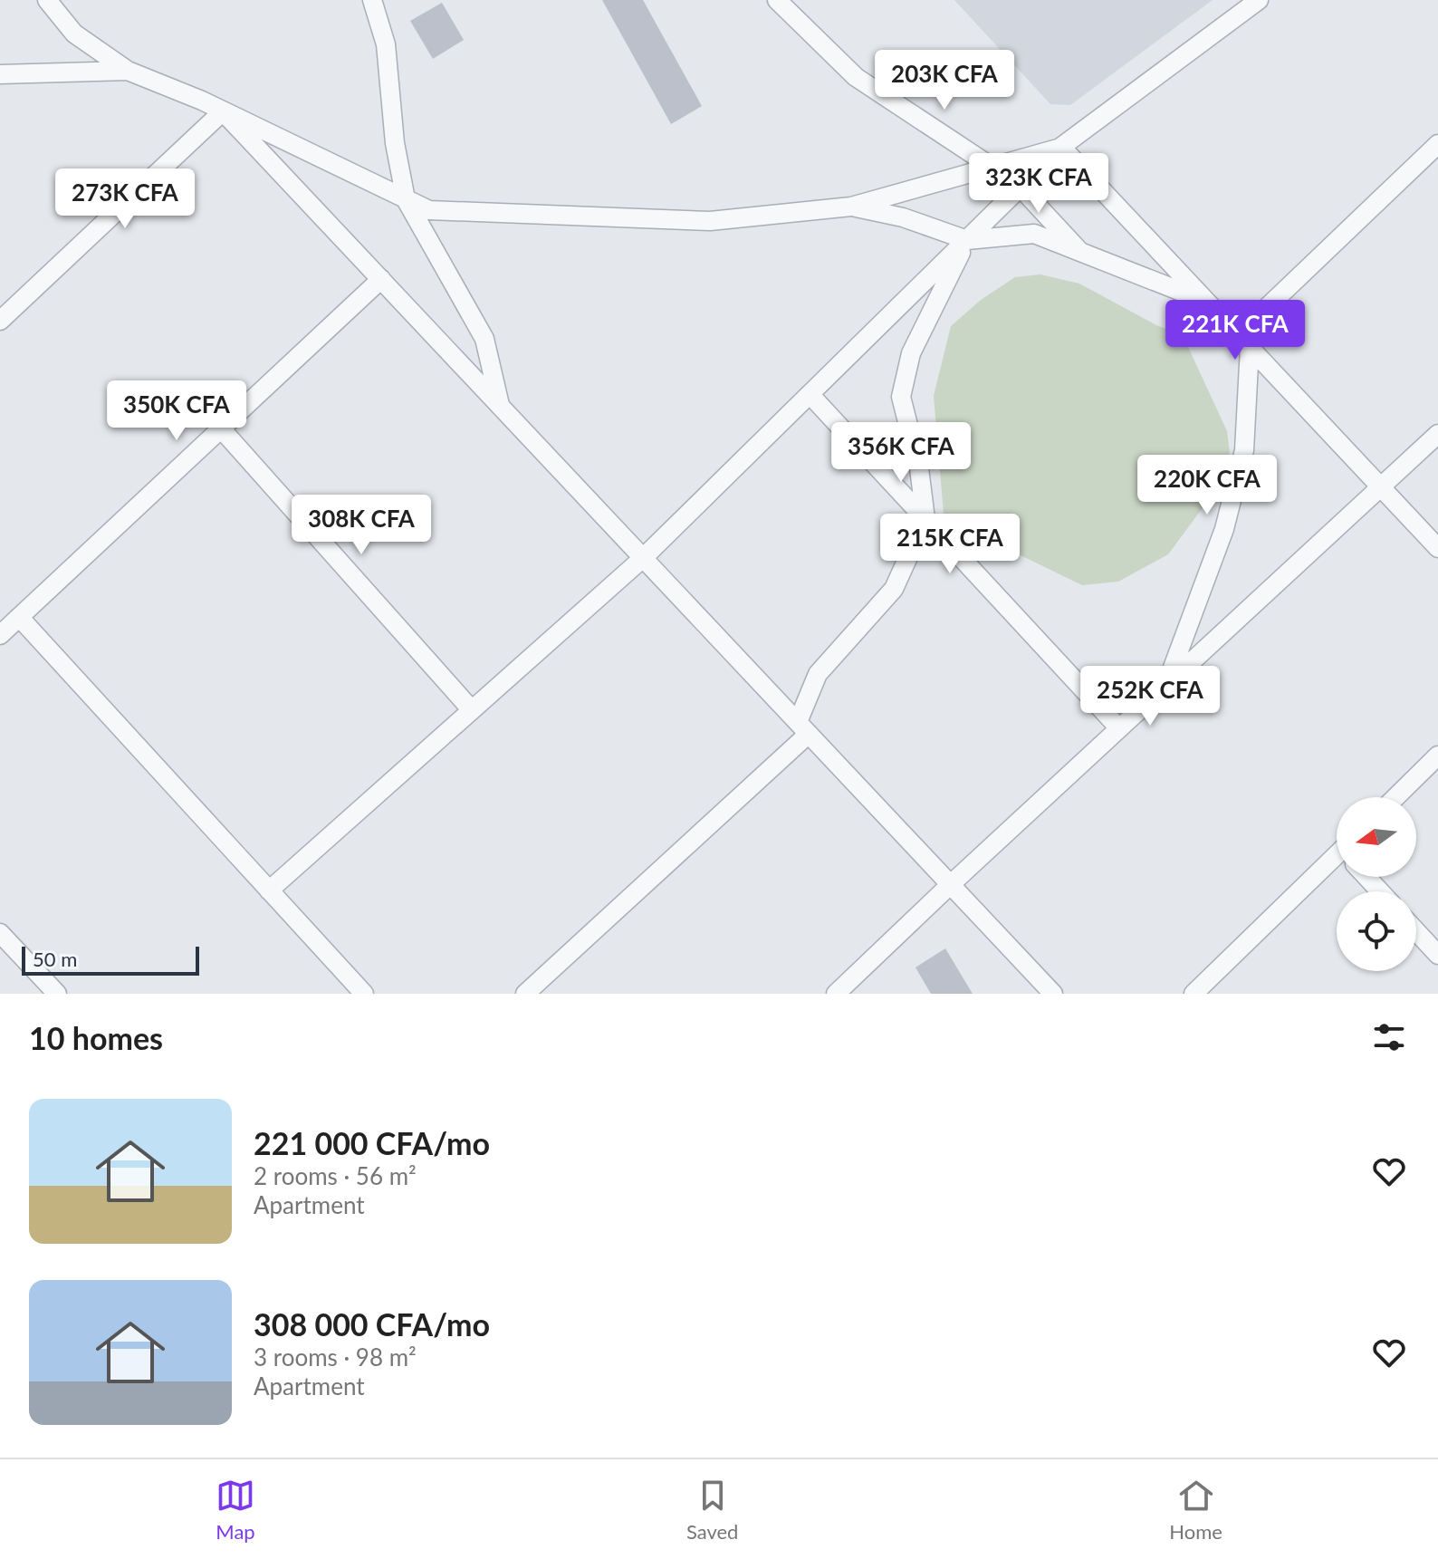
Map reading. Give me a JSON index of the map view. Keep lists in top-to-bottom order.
{
  "scale_bar": "50 m",
  "north": "left",
  "page": {
    "price": [
      "203K CFA",
      "323K CFA",
      "273K CFA",
      "221K CFA",
      "350K CFA",
      "356K CFA",
      "220K CFA",
      "308K CFA",
      "215K CFA",
      "252K CFA"
    ],
    "scale": "50 m",
    "heading": "10 homes",
    "list": [
      {
        "name": "221 000 CFA/mo",
        "note": "2 rooms · 56 m² · Apartment"
      },
      {
        "name": "308 000 CFA/mo",
        "note": "3 rooms · 98 m² · Apartment"
      }
    ],
    "tabs": ["Map", "Saved", "Home"]
  }
}
